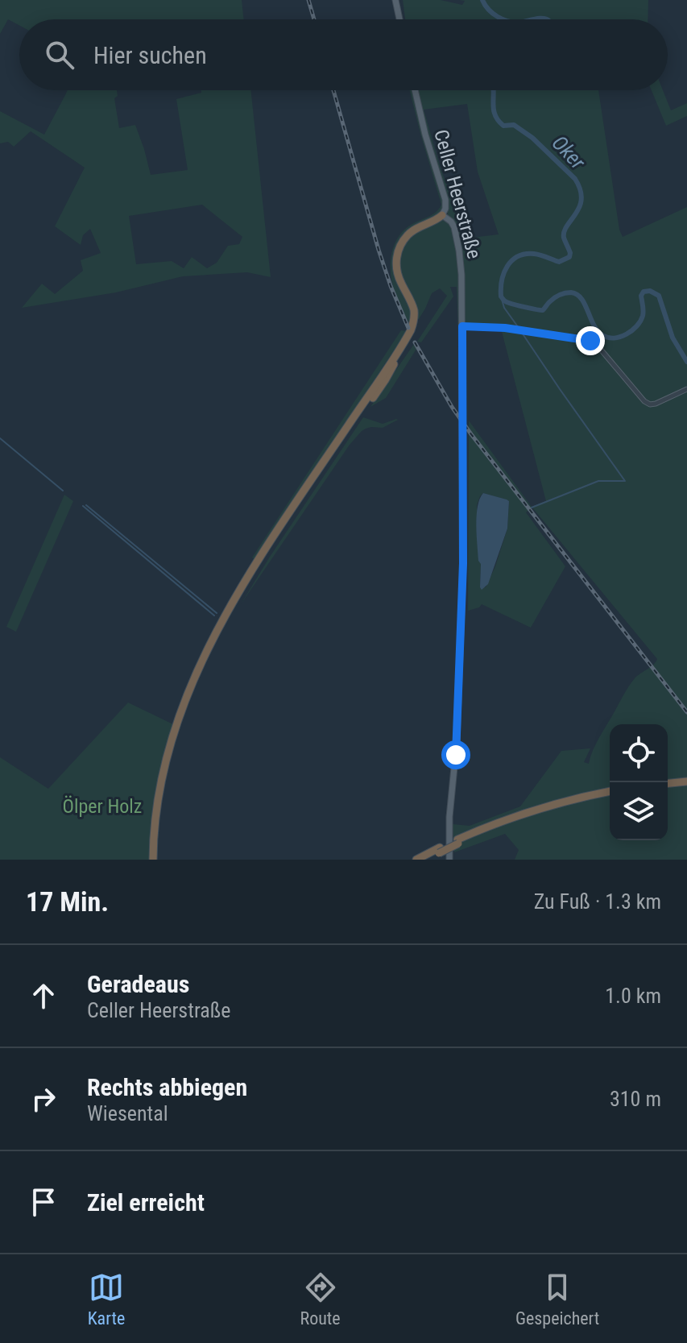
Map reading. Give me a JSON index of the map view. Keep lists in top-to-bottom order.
{
  "streets": {
    "main road": ["Celler Heerstraße"]
  },
  "water": ["Oker"],
  "parks": ["Ölper Holz"],
  "page": {
    "search": "Hier suchen",
    "heading": ["17 Min.", "Zu Fuß · 1.3 km"],
    "list": [
      ["Geradeaus", "Celler Heerstraße", "1.0 km"],
      ["Rechts abbiegen", "Wiesental", "310 m"],
      "Ziel erreicht"
    ],
    "nav": ["Karte", "Route", "Gespeichert"]
  }
}
